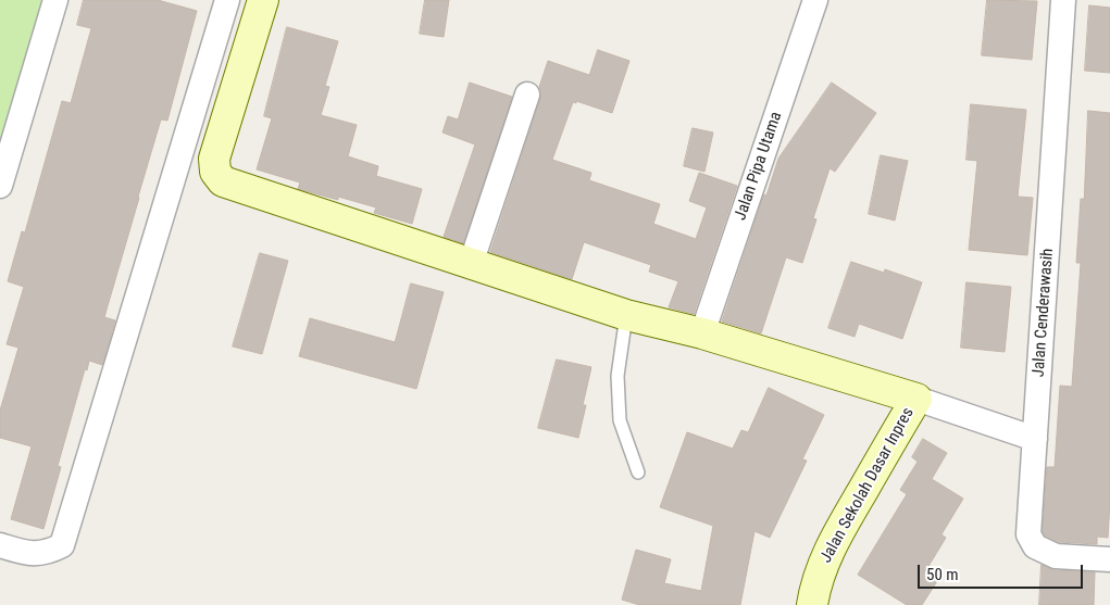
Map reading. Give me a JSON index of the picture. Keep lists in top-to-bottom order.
{
  "streets": {
    "street": ["Jalan Pipa Utama", "Jalan Cenderawasih", "Jalan Sekolah Dasar Inpres"]
  },
  "scale_bar": "50 m"
}
